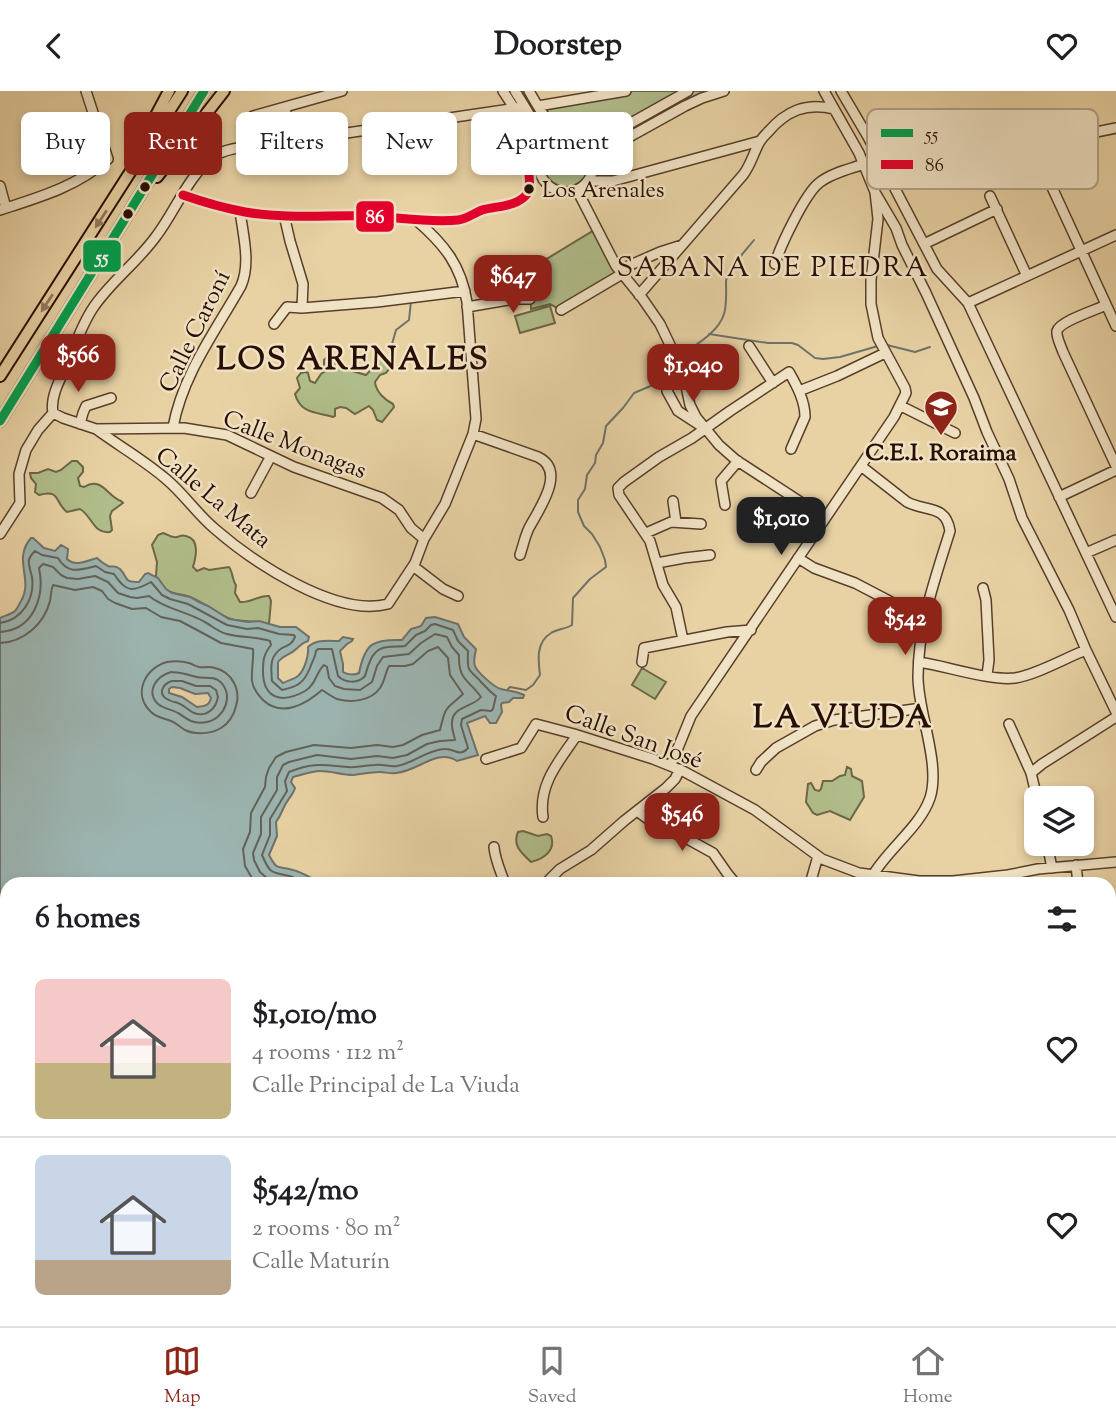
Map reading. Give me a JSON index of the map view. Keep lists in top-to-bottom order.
{
  "streets": {
    "street": [
      "Calle Caroní",
      "Calle Monagas",
      "Calle La Mata",
      "Calle San José"
    ]
  },
  "crossings": [
    ["Calle Caroní", "Calle Monagas"],
    ["Calle Monagas", "Calle La Mata"]
  ],
  "districts": ["SABANA DE PIEDRA", "LOS ARENALES", "LA VIUDA"],
  "places": {
    "other": ["Los Arenales"],
    "school or university": ["C.E.I. Roraima"]
  },
  "lines": ["transit line 55", "transit line 86"],
  "legend": ["55", "86"],
  "page": {
    "header": "Doorstep",
    "chip": [
      "Buy",
      "Rent",
      "Filters",
      "New",
      "Apartment"
    ],
    "price": [
      "$647",
      "$566",
      "$1,040",
      "$1,010",
      "$542",
      "$546"
    ],
    "heading": "6 homes",
    "list": [
      {
        "name": "$1,010/mo",
        "note": "4 rooms · 112 m² · Calle Principal de La Viuda"
      },
      {
        "name": "$542/mo",
        "note": "2 rooms · 80 m² · Calle Maturín"
      }
    ],
    "tabs": ["Map", "Saved", "Home"]
  }
}
